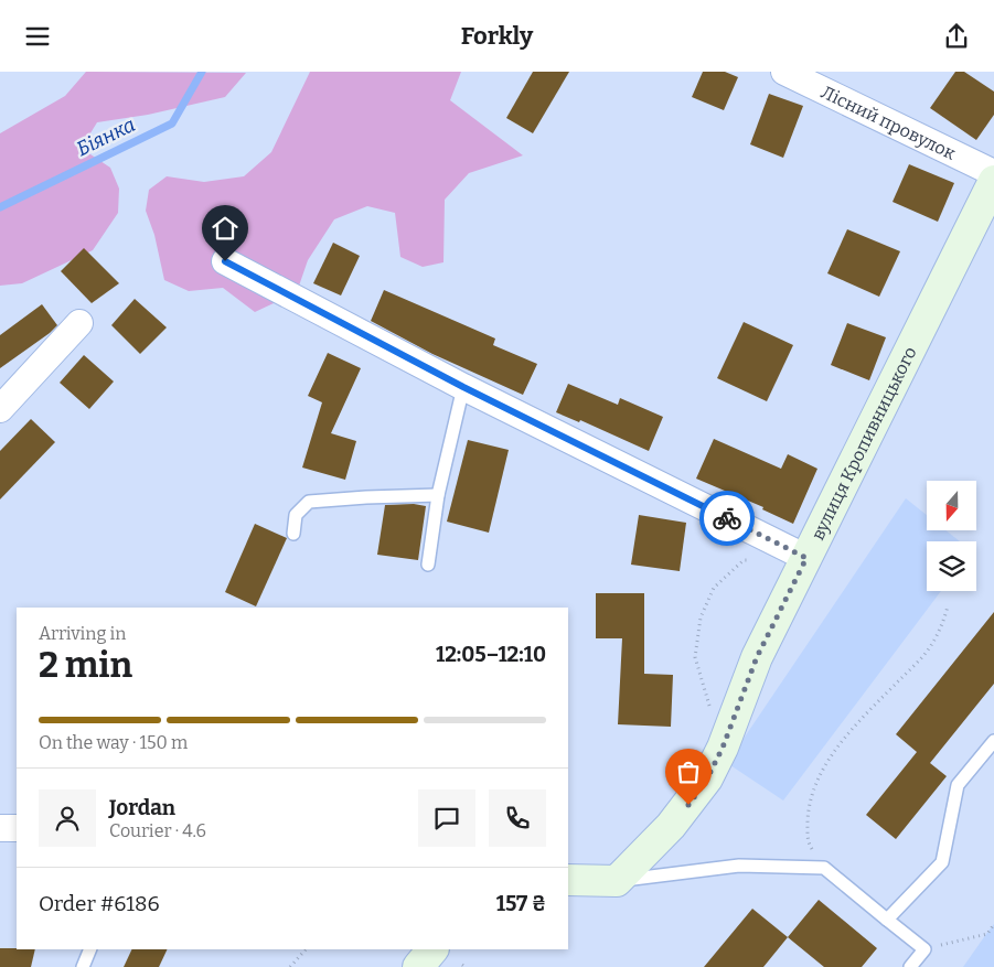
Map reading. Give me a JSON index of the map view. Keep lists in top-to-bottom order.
{
  "streets": {
    "main road": ["вулиця Кропивницького"],
    "street": ["Лісний провулок"]
  },
  "water": ["Біянка"],
  "north": "bottom",
  "page": {
    "header": "Forkly",
    "heading": ["2 min", "Arriving in", "12:05–12:10"],
    "panel": [
      "Jordan",
      "Courier · 4.6",
      "Order #6186",
      "157 ₴"
    ],
    "bar": "On the way · 150 m"
  }
}
